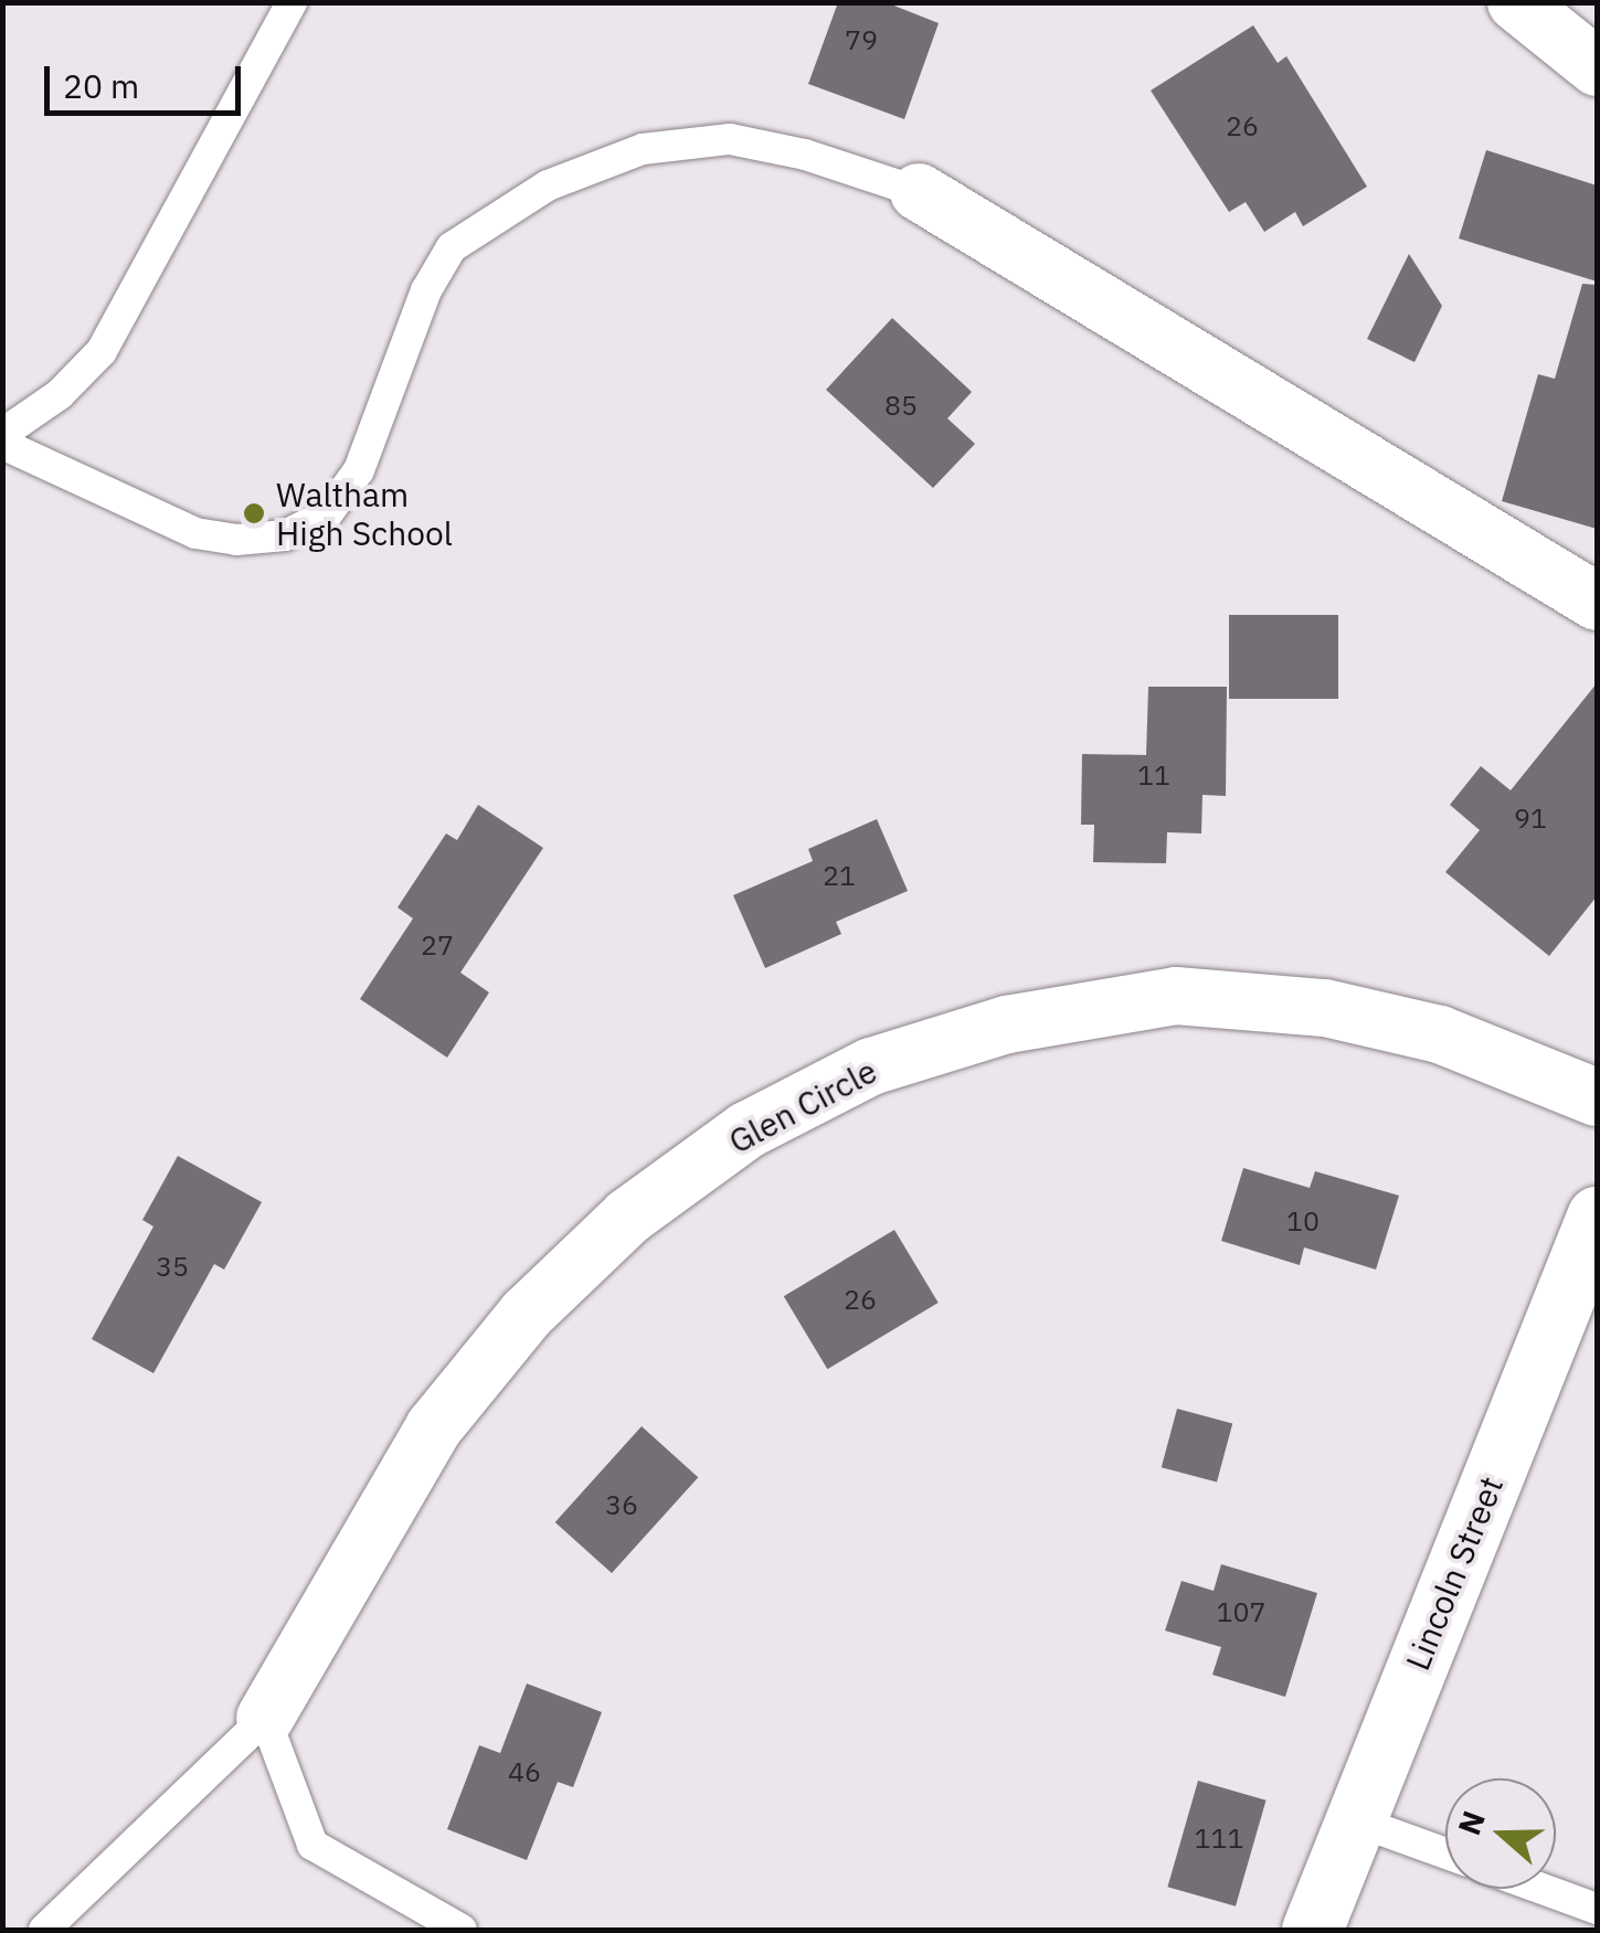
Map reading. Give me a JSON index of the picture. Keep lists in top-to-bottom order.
{
  "streets": {
    "street": ["Glen Circle", "Lincoln Street"]
  },
  "places": ["Waltham High School"],
  "house_numbers": [
    "79",
    "26",
    "85",
    "11",
    "91",
    "21",
    "27",
    "10",
    "35",
    "26",
    "36",
    "107",
    "46",
    "111"
  ],
  "scale_bar": "20 m",
  "north": "left"
}
